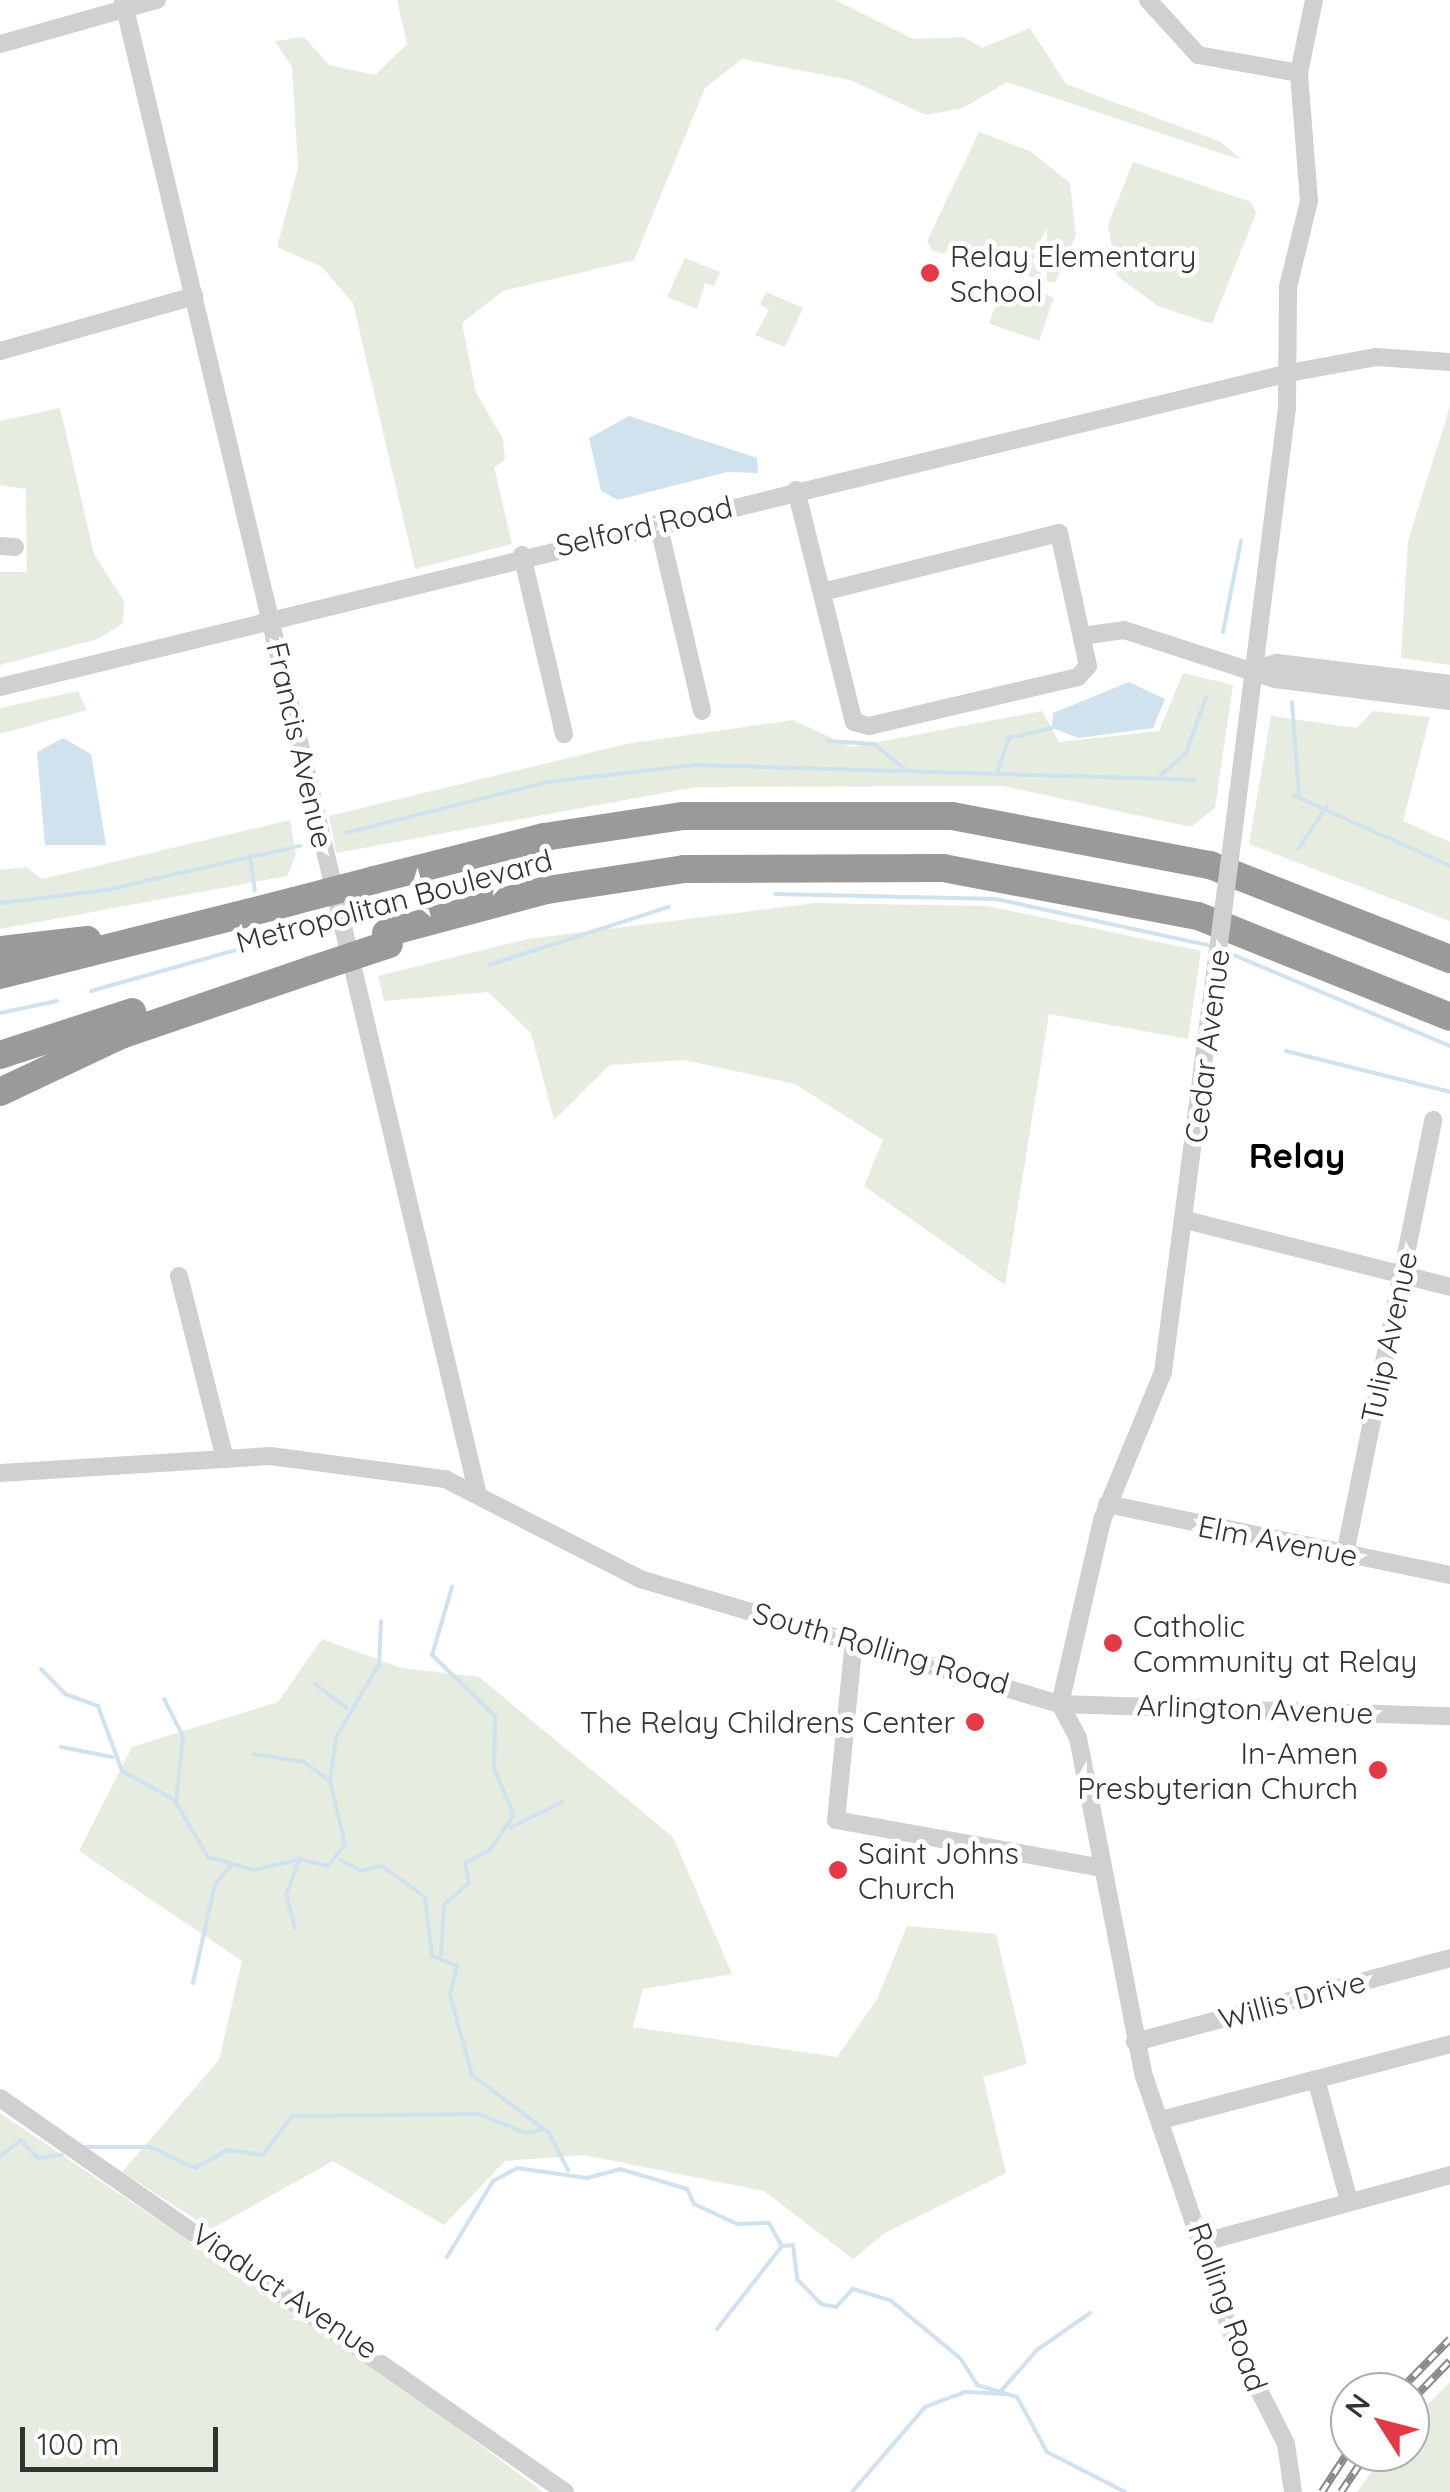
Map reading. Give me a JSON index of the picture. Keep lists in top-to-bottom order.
{
  "streets": {
    "highway": ["Metropolitan Boulevard"],
    "street": [
      "Selford Road",
      "Francis Avenue",
      "Cedar Avenue",
      "Tulip Avenue",
      "Elm Avenue",
      "South Rolling Road",
      "Arlington Avenue",
      "Willis Drive",
      "Viaduct Avenue",
      "Rolling Road"
    ]
  },
  "crossings": [
    ["Selford Road", "Francis Avenue"],
    ["Selford Road", "Cedar Avenue"],
    ["Francis Avenue", "South Rolling Road"],
    ["Cedar Avenue", "Elm Avenue"],
    ["Cedar Avenue", "South Rolling Road"],
    ["Cedar Avenue", "Arlington Avenue"],
    ["Tulip Avenue", "Elm Avenue"],
    ["South Rolling Road", "Arlington Avenue"]
  ],
  "districts": ["Relay"],
  "places": [
    "Relay Elementary School",
    "Catholic Community at Relay",
    "The Relay Childrens Center",
    "In-Amen Presbyterian Church",
    "Saint Johns Church"
  ],
  "scale_bar": "100 m",
  "north": "top left"
}
